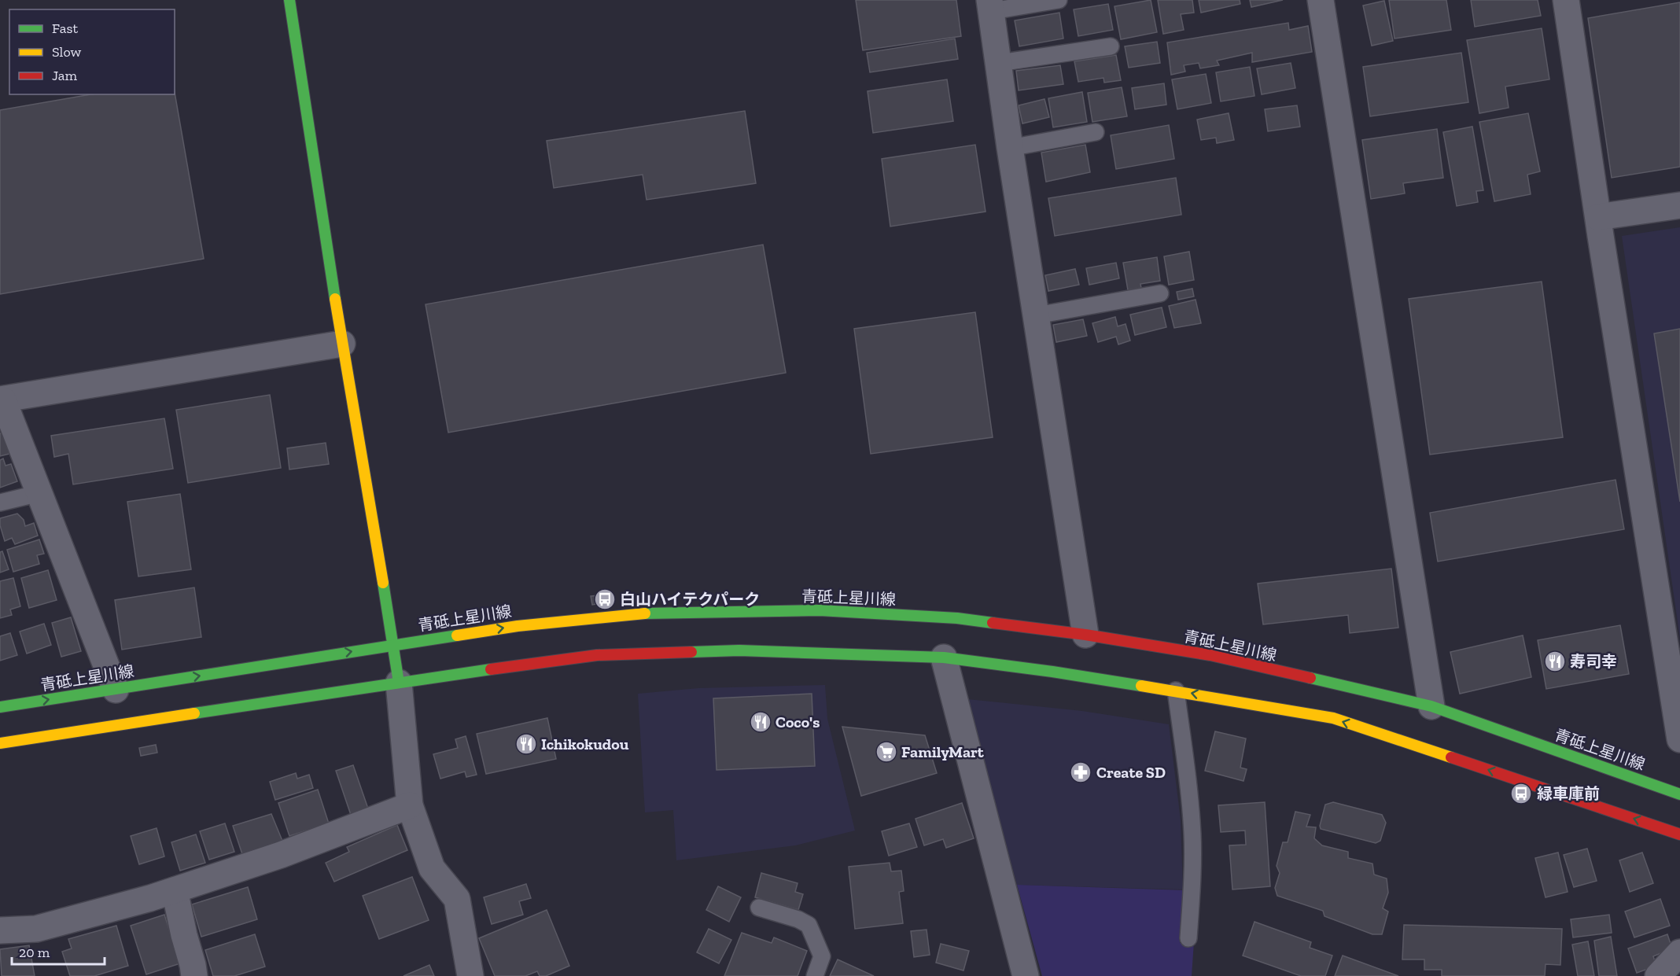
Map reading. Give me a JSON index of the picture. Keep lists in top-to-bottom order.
{
  "streets": {
    "main road": ["青砥上星川線"]
  },
  "places": {
    "bus stop": ["白山ハイテクパーク", "緑車庫前"],
    "restaurant": ["寿司幸", "Coco's", "Ichikokudou"],
    "supermarket": ["FamilyMart"],
    "pharmacy": ["Create SD"]
  },
  "legend": ["Fast", "Slow", "Jam"],
  "scale_bar": "20 m"
}
